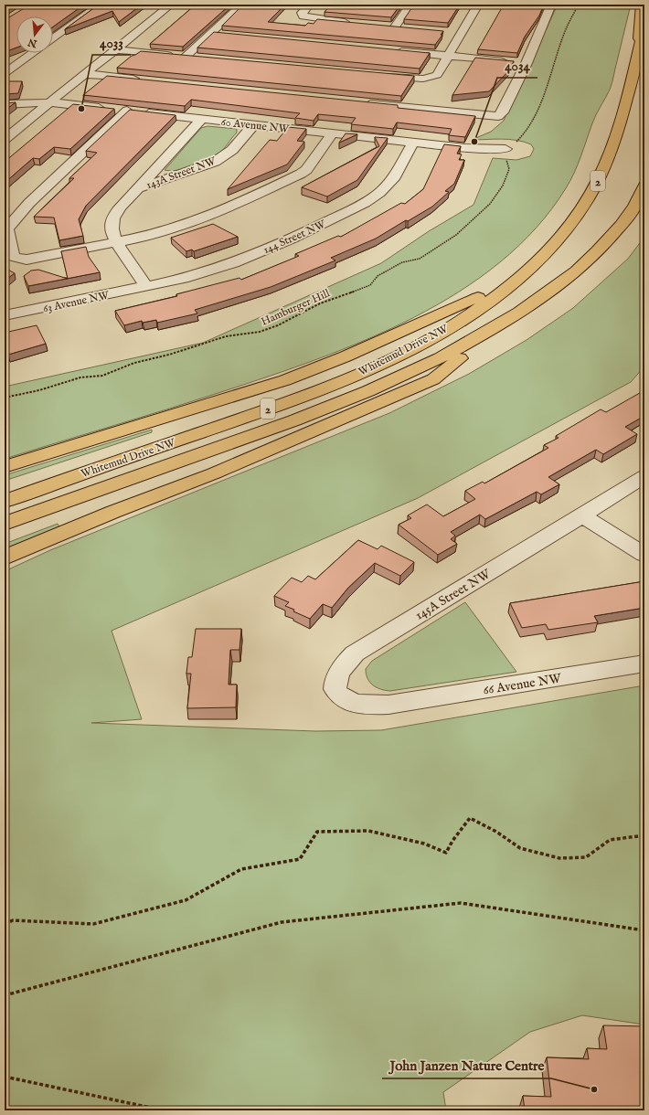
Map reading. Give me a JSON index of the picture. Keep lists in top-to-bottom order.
{
  "streets": {
    "highway": ["2", "Whitemud Drive NW"],
    "street": [
      "60 Avenue NW",
      "143A Street NW",
      "144 Street NW",
      "63 Avenue NW",
      "145A Street NW",
      "66 Avenue NW"
    ],
    "path": ["Hamburger Hill"]
  },
  "crossings": [
    ["60 Avenue NW", "143A Street NW"],
    ["60 Avenue NW", "144 Street NW"],
    ["60 Avenue NW", "Hamburger Hill"],
    ["143A Street NW", "144 Street NW"],
    ["143A Street NW", "63 Avenue NW"],
    ["144 Street NW", "63 Avenue NW"],
    ["145A Street NW", "66 Avenue NW"]
  ],
  "places": ["4033", "4034", "John Janzen Nature Centre"],
  "north": "bottom"
}
